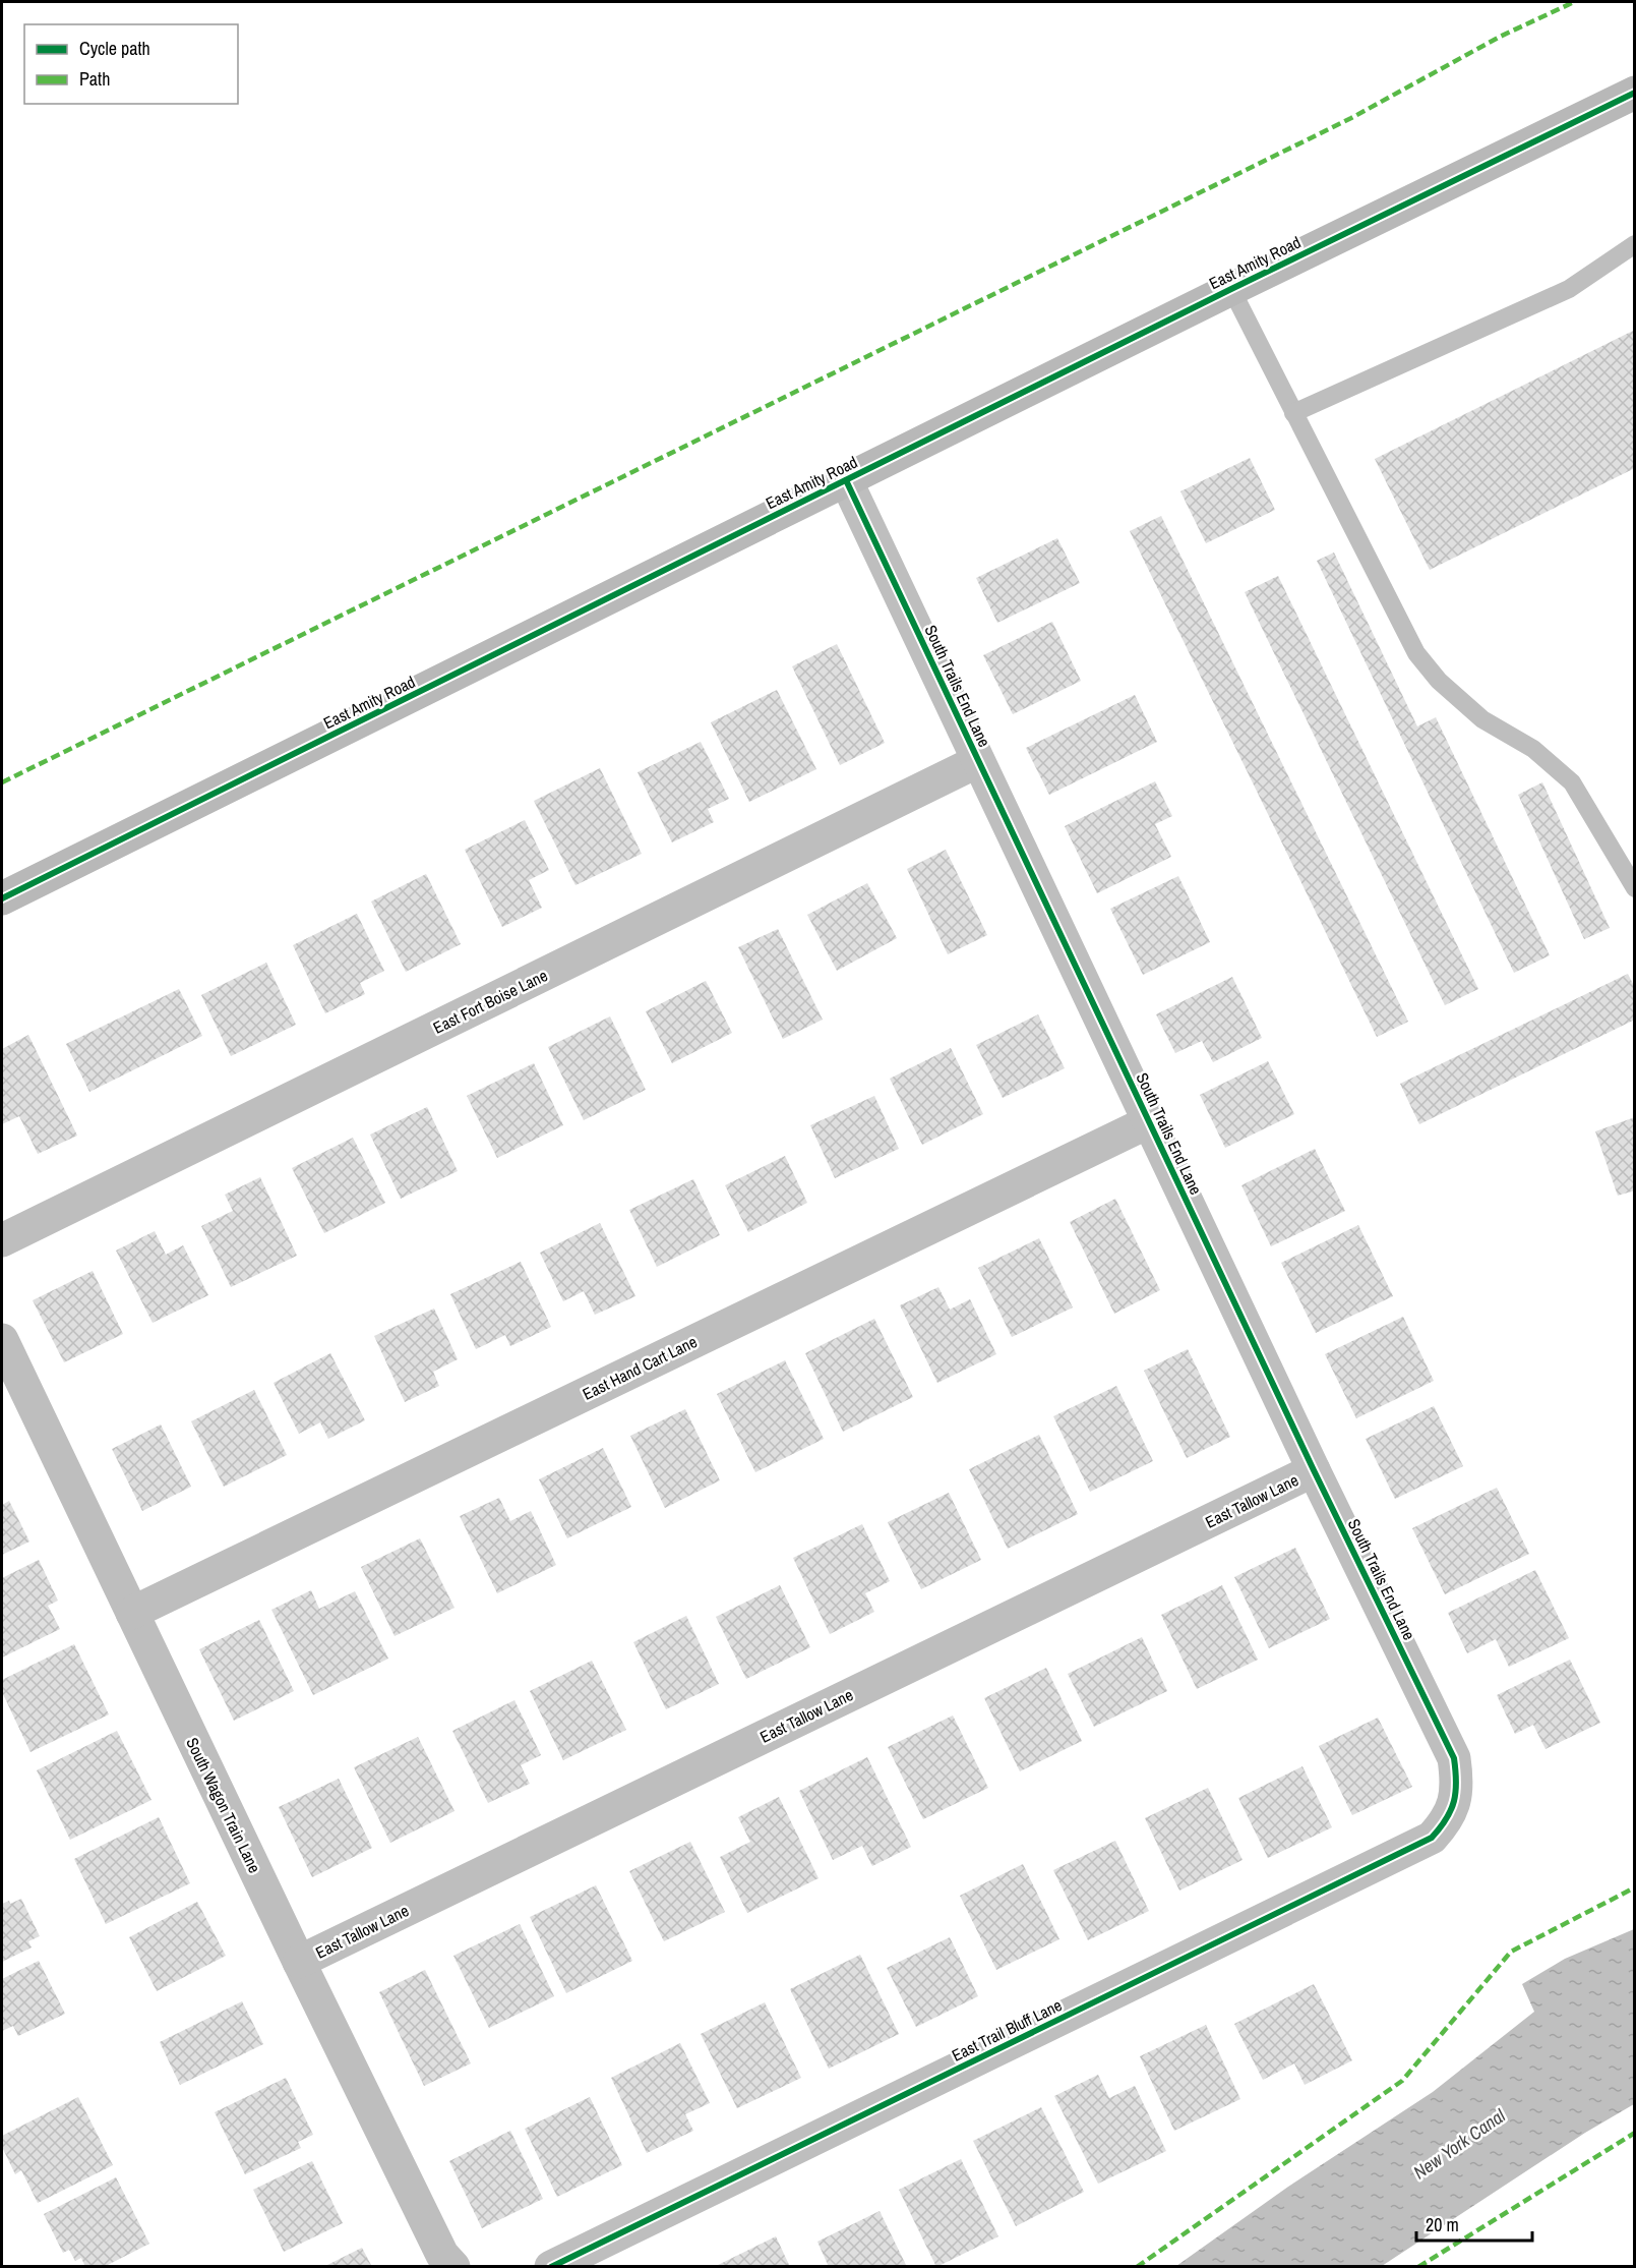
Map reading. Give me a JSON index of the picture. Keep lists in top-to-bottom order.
{
  "streets": {
    "street": [
      "East Amity Road",
      "South Trails End Lane",
      "East Fort Boise Lane",
      "East Hand Cart Lane",
      "East Tallow Lane",
      "South Wagon Train Lane",
      "East Trail Bluff Lane"
    ]
  },
  "crossings": [
    ["East Amity Road", "South Trails End Lane"],
    ["South Trails End Lane", "East Fort Boise Lane"],
    ["South Trails End Lane", "East Hand Cart Lane"],
    ["South Trails End Lane", "East Tallow Lane"],
    ["South Trails End Lane", "East Trail Bluff Lane"],
    ["East Hand Cart Lane", "South Wagon Train Lane"],
    ["East Tallow Lane", "South Wagon Train Lane"]
  ],
  "water": ["New York Canal"],
  "legend": ["Cycle path", "Path"],
  "scale_bar": "20 m"
}
